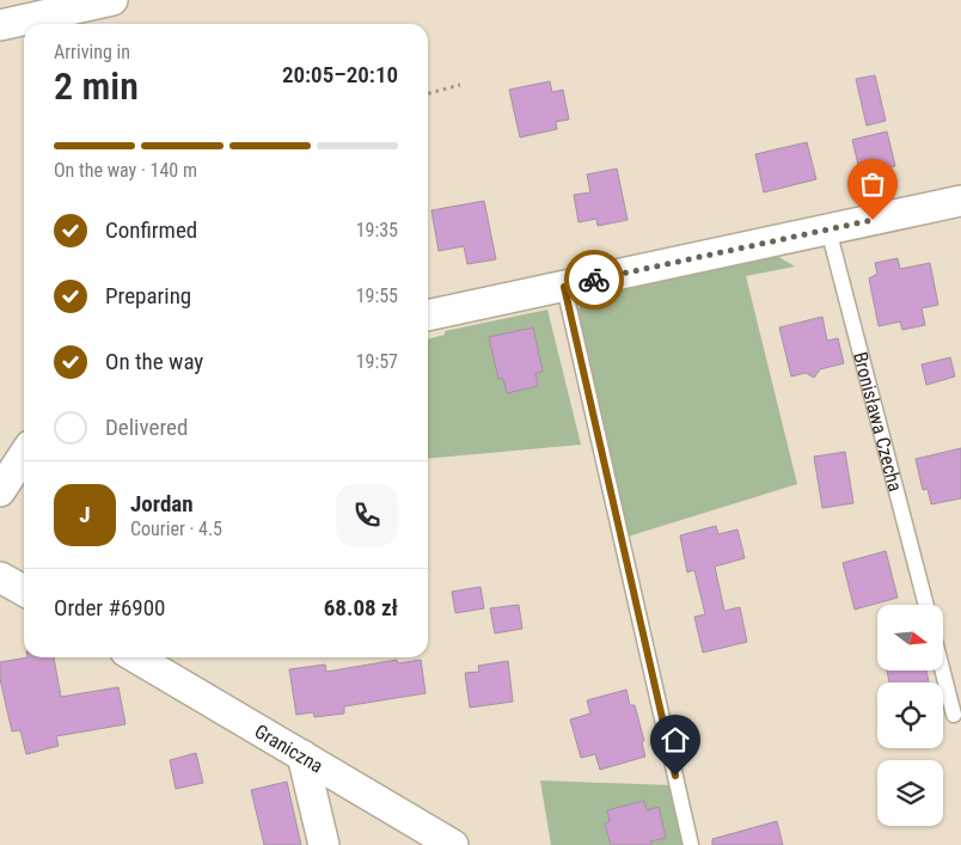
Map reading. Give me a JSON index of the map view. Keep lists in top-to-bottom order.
{
  "streets": {
    "street": ["Graniczna"],
    "lane": ["Bronisława Czecha"]
  },
  "north": "right",
  "page": {
    "heading": ["2 min", "Arriving in", "20:05–20:10"],
    "panel": [
      "Jordan",
      "Courier · 4.5",
      "Order #6900",
      "68.08 zł"
    ],
    "bar": "On the way · 140 m",
    "list": [
      ["Confirmed", "19:35"],
      ["Preparing", "19:55"],
      ["On the way", "19:57"],
      "Delivered"
    ],
    "round": "J"
  }
}
